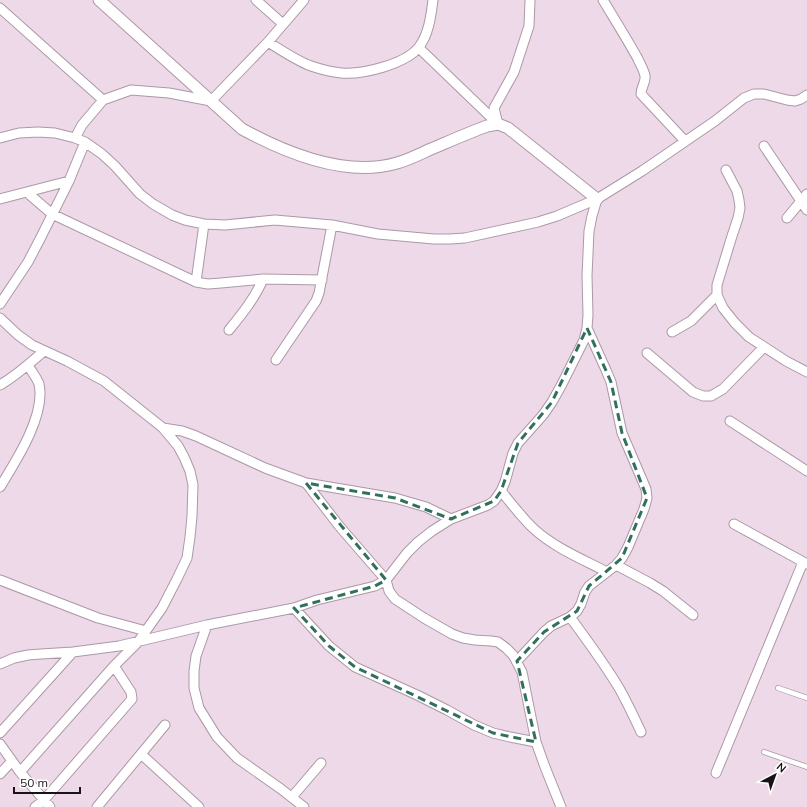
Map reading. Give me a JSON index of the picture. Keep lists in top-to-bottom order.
{
  "scale_bar": "50 m",
  "north": "top right"
}
